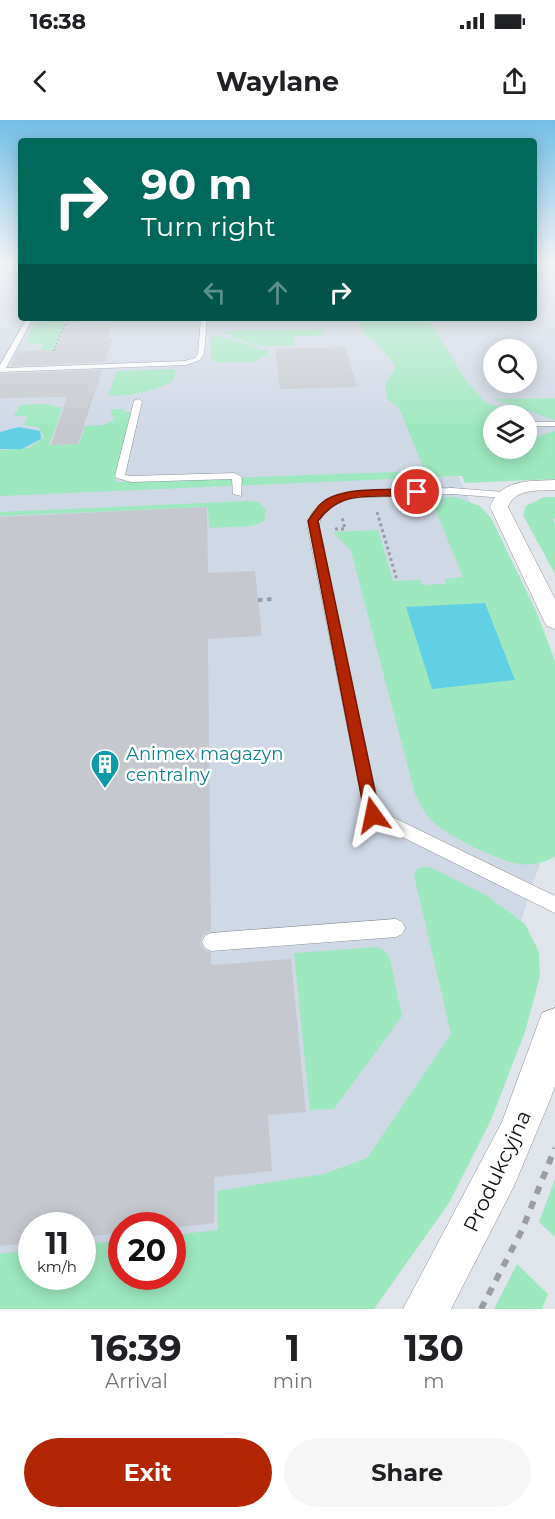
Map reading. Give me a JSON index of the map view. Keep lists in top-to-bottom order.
{
  "streets": {
    "street": ["Produkcyjna"]
  },
  "places": {
    "building": ["Animex magazyn centralny"]
  },
  "page": {
    "status": "16:38",
    "header": "Waylane",
    "turn": ["90 m", "Turn right"],
    "speed": "11 km/h",
    "limit": "20",
    "eta": [
      "16:39",
      "Arrival",
      "1",
      "min",
      "130",
      "m"
    ],
    "buttons": ["Exit", "Share"]
  }
}
